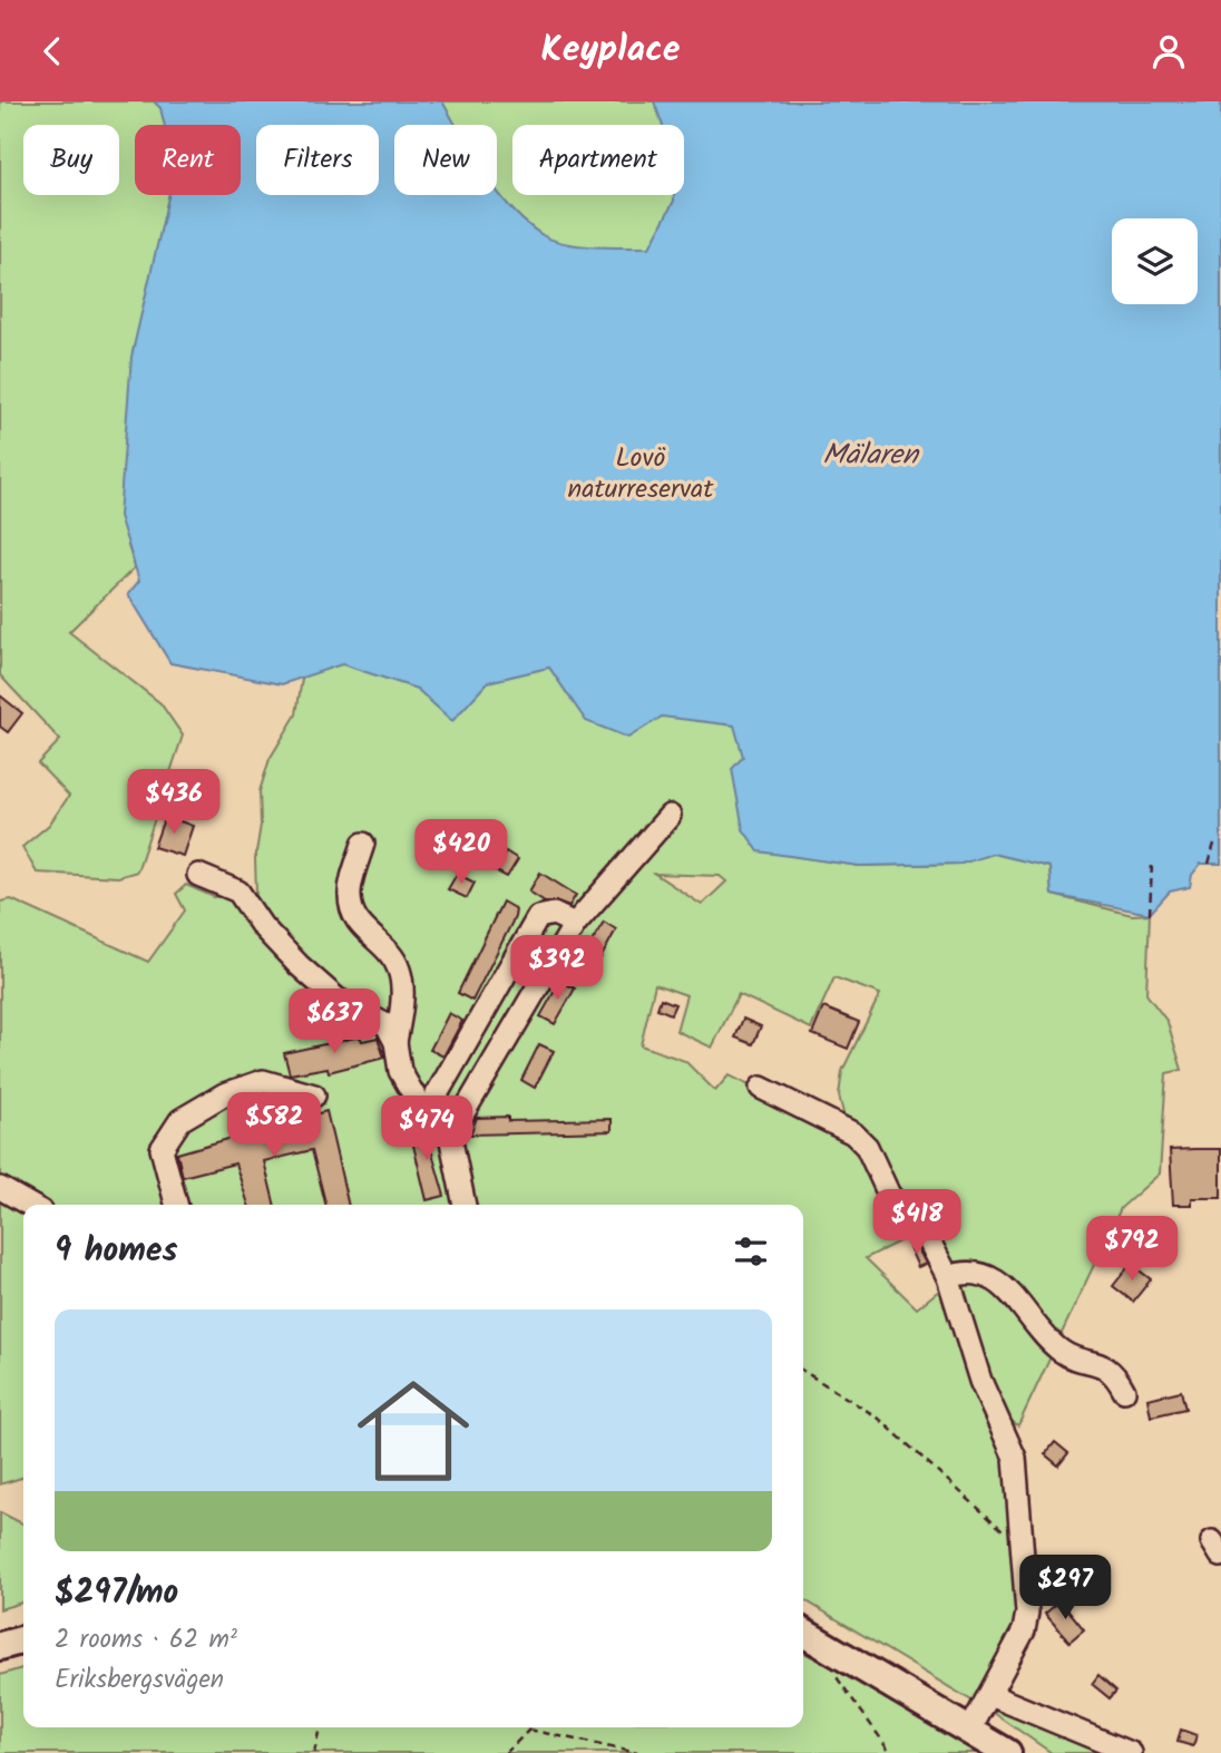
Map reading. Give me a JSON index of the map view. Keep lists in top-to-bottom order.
{
  "water": ["Mälaren"],
  "parks": ["Lovö naturreservat"],
  "page": {
    "header": "Keyplace",
    "chip": [
      "Buy",
      "Rent",
      "Filters",
      "New",
      "Apartment"
    ],
    "price": [
      "$436",
      "$420",
      "$392",
      "$637",
      "$582",
      "$474",
      "$418",
      "$792",
      "$297"
    ],
    "heading": "9 homes",
    "list": [
      {
        "name": "$297/mo",
        "note": "2 rooms · 62 m² · Eriksbergsvägen"
      }
    ]
  }
}
